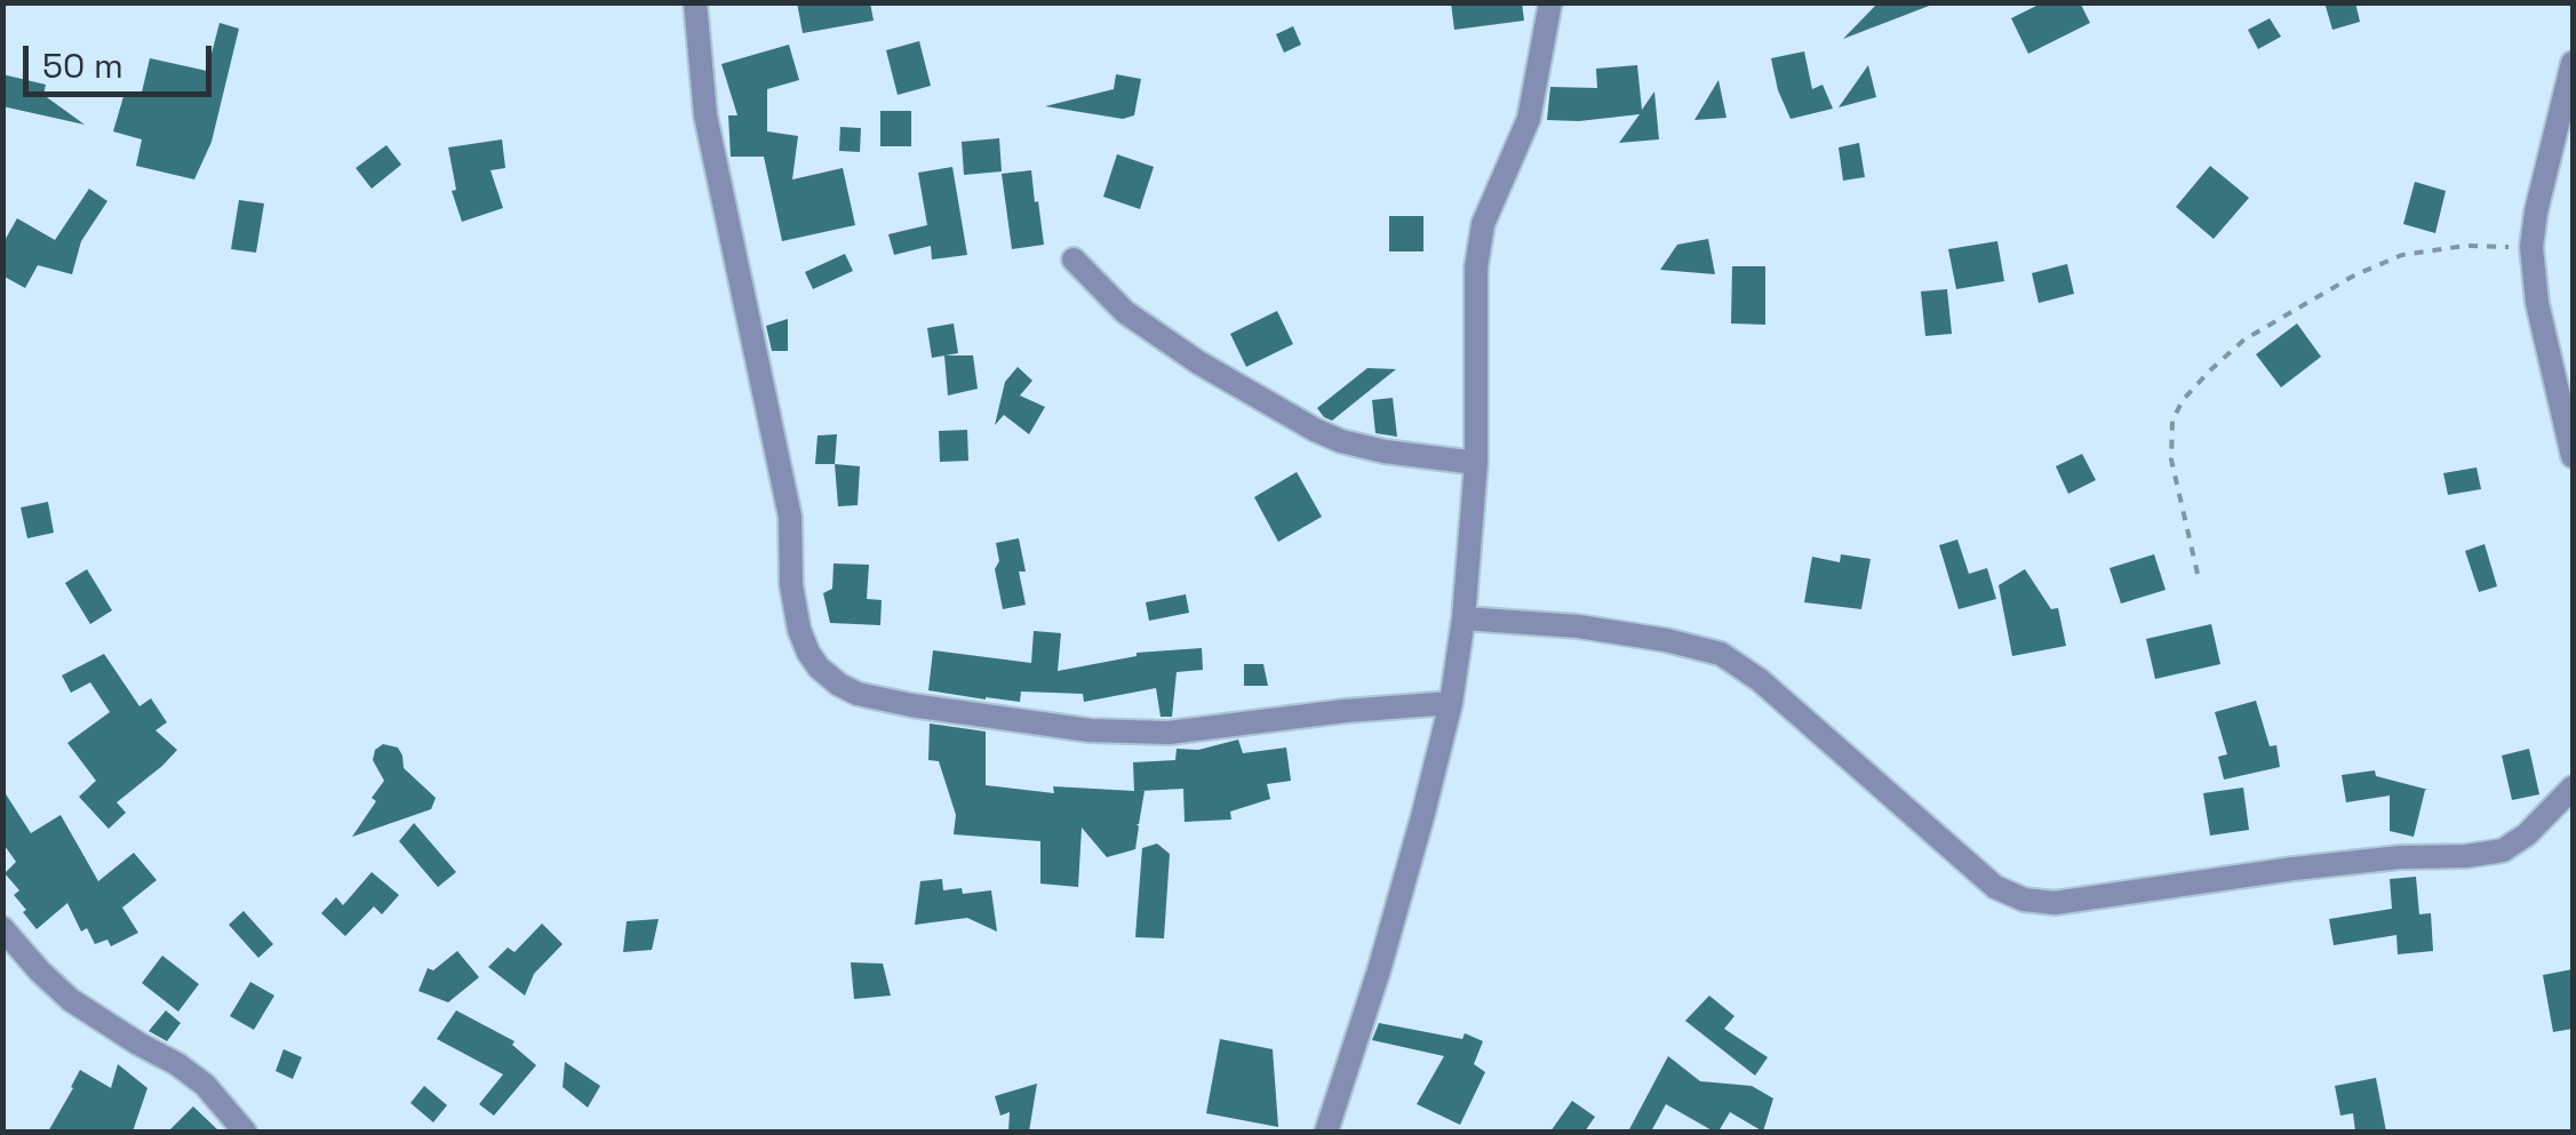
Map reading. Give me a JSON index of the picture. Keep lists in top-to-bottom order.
{
  "scale_bar": "50 m"
}
